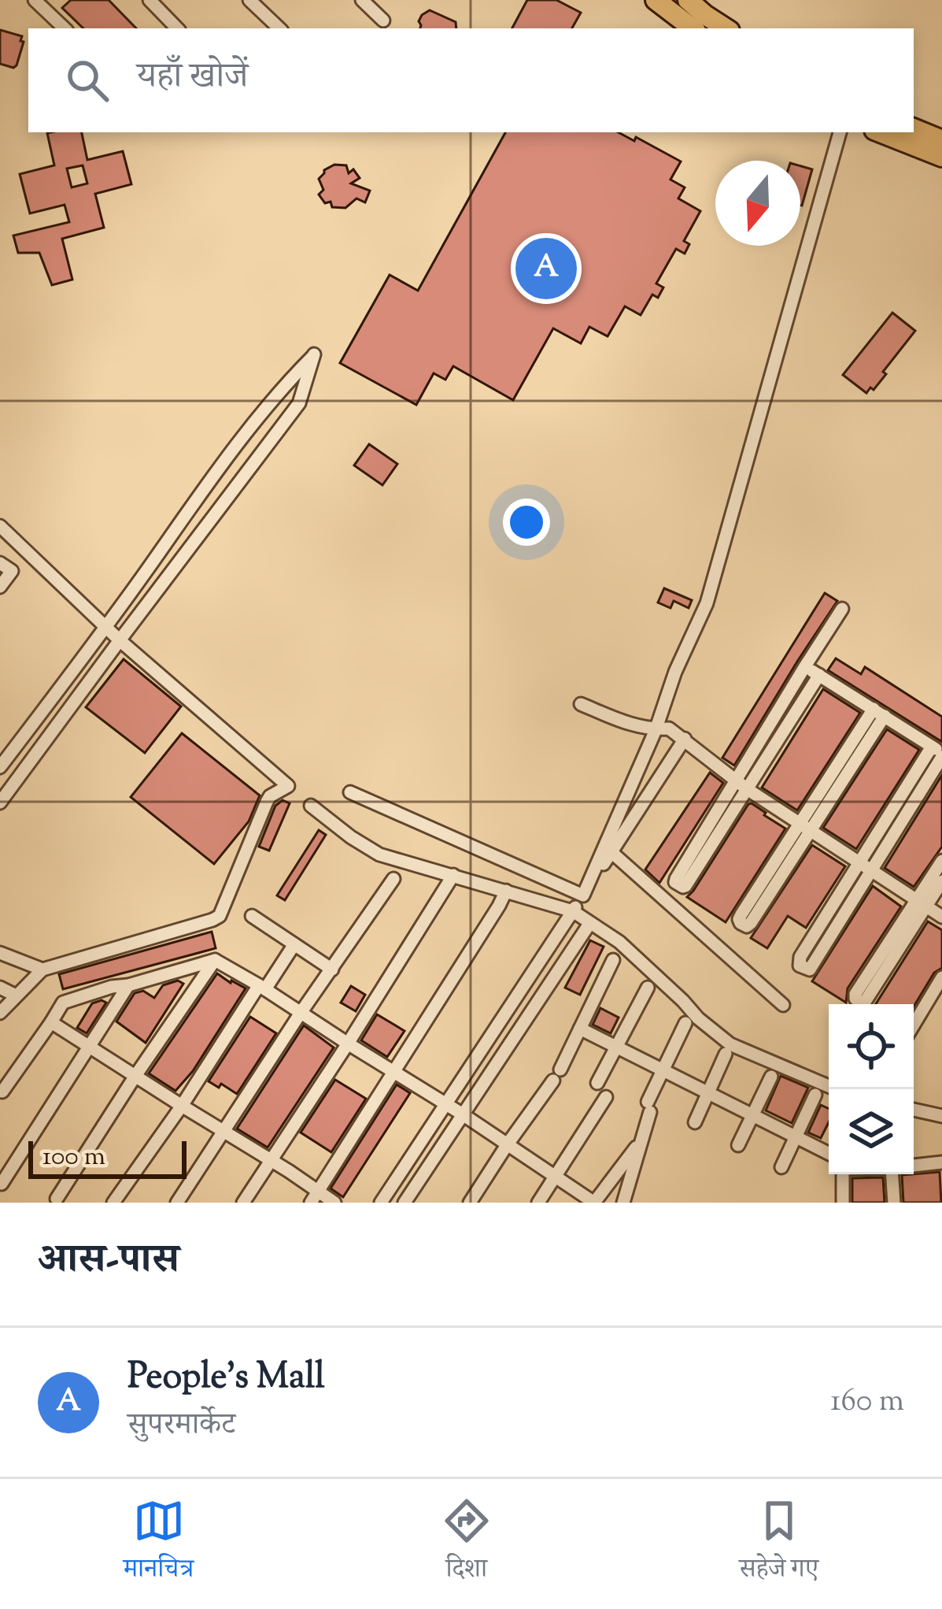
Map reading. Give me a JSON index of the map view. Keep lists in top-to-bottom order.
{
  "scale_bar": "100 m",
  "north": "bottom",
  "page": {
    "search": "यहाँ खोजें",
    "pins": "A",
    "scale": "100 m",
    "heading": "आस-पास",
    "list": [
      {
        "mark": "A",
        "name": "People's Mall",
        "note": "सुपरमार्केट",
        "value": "160 m"
      }
    ],
    "nav": ["मानचित्र", "दिशा", "सहेजे गए"]
  }
}
